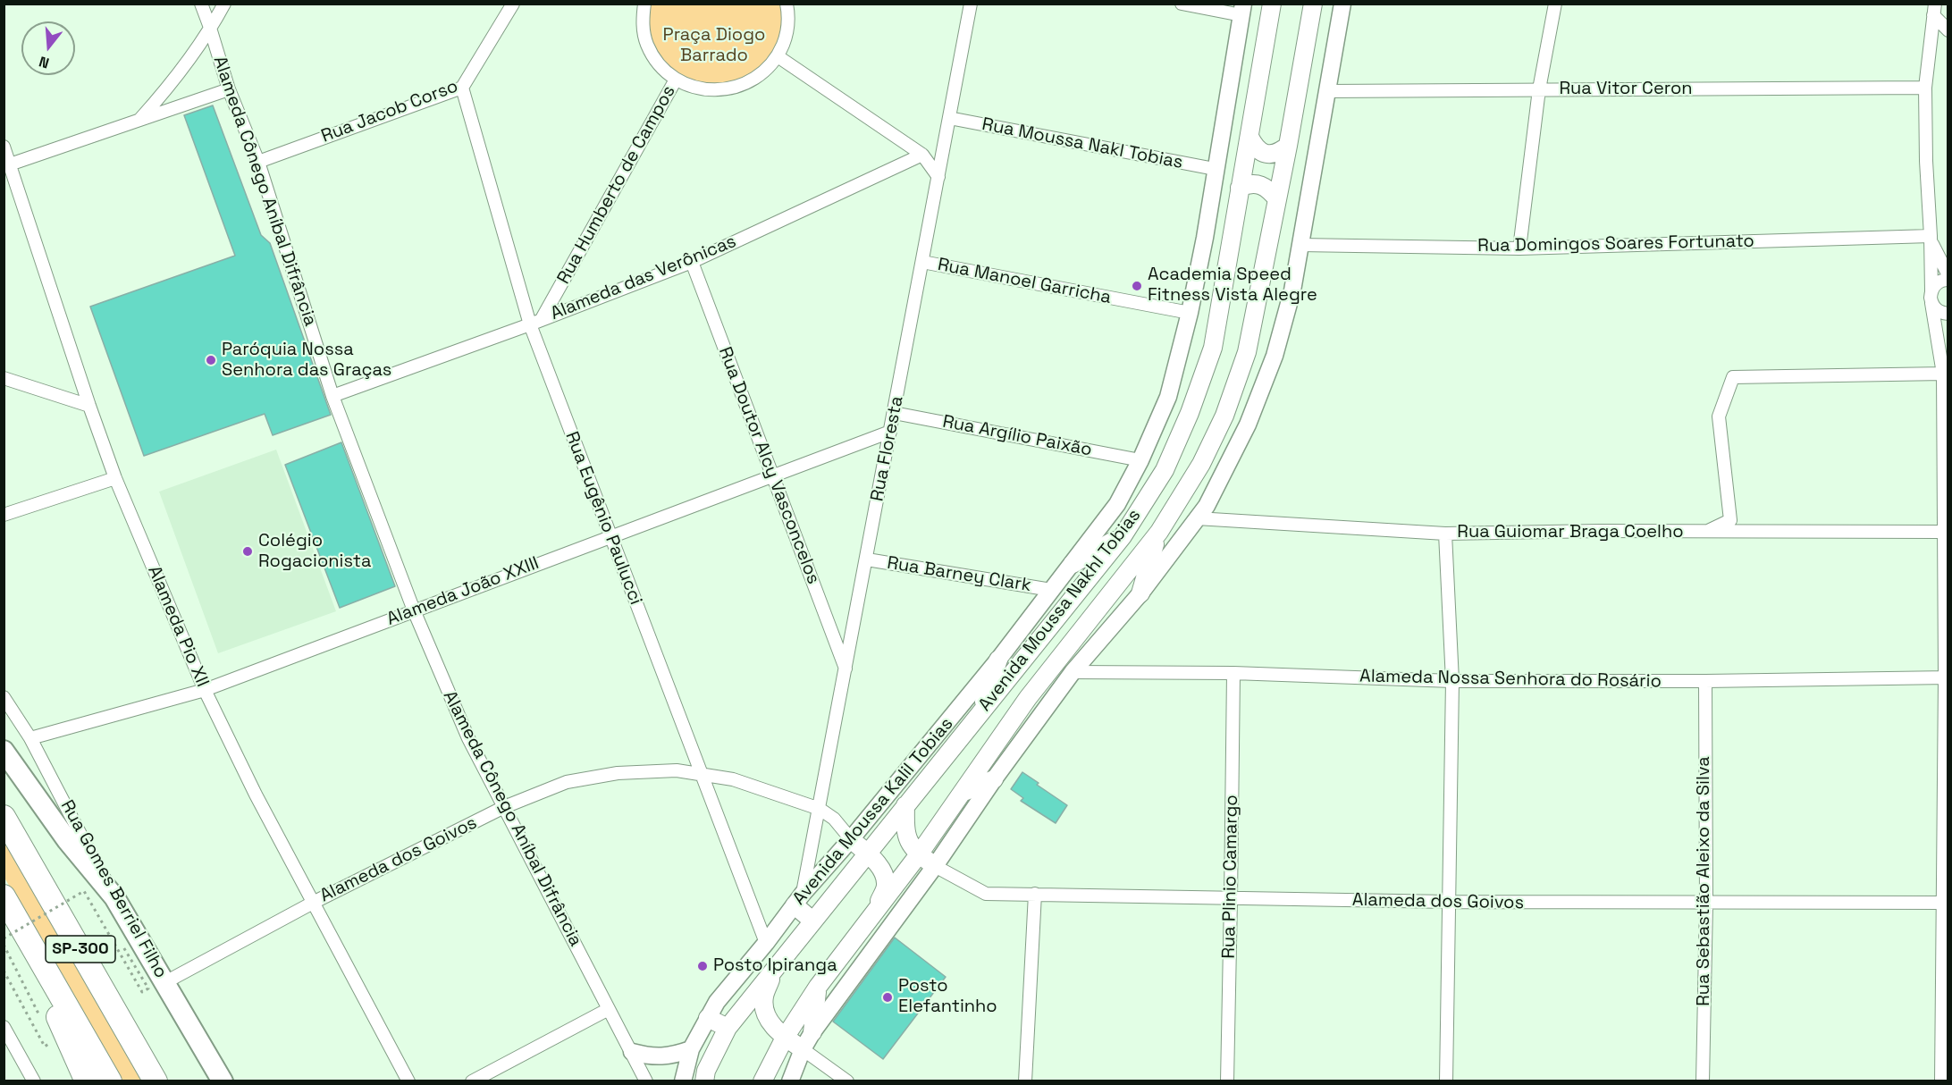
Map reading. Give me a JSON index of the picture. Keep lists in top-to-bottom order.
{
  "streets": {
    "highway": ["Rua Gomes Berriel Filho", "SP-300"],
    "main road": ["Avenida Moussa Nakhl Tobias"],
    "street": [
      "Rua Vitor Ceron",
      "Rua Jacob Corso",
      "Rua Moussa Nakl Tobias",
      "Rua Humberto de Campos",
      "Alameda Cônego Aníbal Difrância",
      "Rua Domingos Soares Fortunato",
      "Alameda das Verônicas",
      "Rua Manoel Garricha",
      "Rua Argílio Paixão",
      "Rua Floresta",
      "Rua Doutor Alcy Vasconcelos",
      "Rua Eugênio Paulucci",
      "Rua Guiomar Braga Coelho",
      "Rua Barney Clark",
      "Alameda João XXIII",
      "Alameda Pio XII",
      "Alameda Nossa Senhora do Rosário",
      "Avenida Moussa Kalil Tobias",
      "Alameda dos Goivos",
      "Rua Plinio Camargo",
      "Rua Sebastião Aleixo da Silva"
    ]
  },
  "crossings": [
    ["Rua Jacob Corso", "Alameda Cônego Aníbal Difrância"],
    ["Rua Jacob Corso", "Rua Eugênio Paulucci"],
    ["Rua Moussa Nakl Tobias", "Rua Floresta"],
    ["Rua Moussa Nakl Tobias", "Avenida Moussa Kalil Tobias"],
    ["Rua Humberto de Campos", "Alameda das Verônicas"],
    ["Rua Humberto de Campos", "Rua Eugênio Paulucci"],
    ["Alameda Cônego Aníbal Difrância", "Alameda das Verônicas"],
    ["Alameda Cônego Aníbal Difrância", "Alameda João XXIII"],
    ["Alameda Cônego Aníbal Difrância", "Alameda dos Goivos"],
    ["Alameda das Verônicas", "Rua Doutor Alcy Vasconcelos"],
    ["Alameda das Verônicas", "Rua Eugênio Paulucci"],
    ["Rua Manoel Garricha", "Rua Floresta"],
    ["Rua Manoel Garricha", "Avenida Moussa Kalil Tobias"],
    ["Rua Argílio Paixão", "Rua Floresta"],
    ["Rua Argílio Paixão", "Avenida Moussa Kalil Tobias"],
    ["Rua Floresta", "Rua Doutor Alcy Vasconcelos"],
    ["Rua Floresta", "Rua Barney Clark"],
    ["Rua Floresta", "Alameda João XXIII"],
    ["Rua Floresta", "Avenida Moussa Kalil Tobias"],
    ["Rua Floresta", "Alameda dos Goivos"],
    ["Rua Doutor Alcy Vasconcelos", "Alameda João XXIII"],
    ["Rua Eugênio Paulucci", "Alameda João XXIII"],
    ["Rua Eugênio Paulucci", "Avenida Moussa Kalil Tobias"],
    ["Rua Eugênio Paulucci", "Alameda dos Goivos"],
    ["Rua Barney Clark", "Avenida Moussa Kalil Tobias"],
    ["Alameda João XXIII", "Alameda Pio XII"],
    ["Alameda João XXIII", "Rua Gomes Berriel Filho"],
    ["Alameda Pio XII", "Alameda dos Goivos"],
    ["Alameda Nossa Senhora do Rosário", "Rua Plinio Camargo"],
    ["Alameda Nossa Senhora do Rosário", "Rua Sebastião Aleixo da Silva"],
    ["Avenida Moussa Kalil Tobias", "Alameda dos Goivos"],
    ["Alameda dos Goivos", "Rua Plinio Camargo"],
    ["Alameda dos Goivos", "Rua Sebastião Aleixo da Silva"],
    ["Alameda dos Goivos", "Rua Gomes Berriel Filho"]
  ],
  "parks": ["Praça Diogo Barrado"],
  "places": [
    "Academia Speed Fitness Vista Alegre",
    "Paróquia Nossa Senhora das Graças",
    "Colégio Rogacionista",
    "Posto Ipiranga",
    "Posto Elefantinho"
  ],
  "north": "bottom"
}
